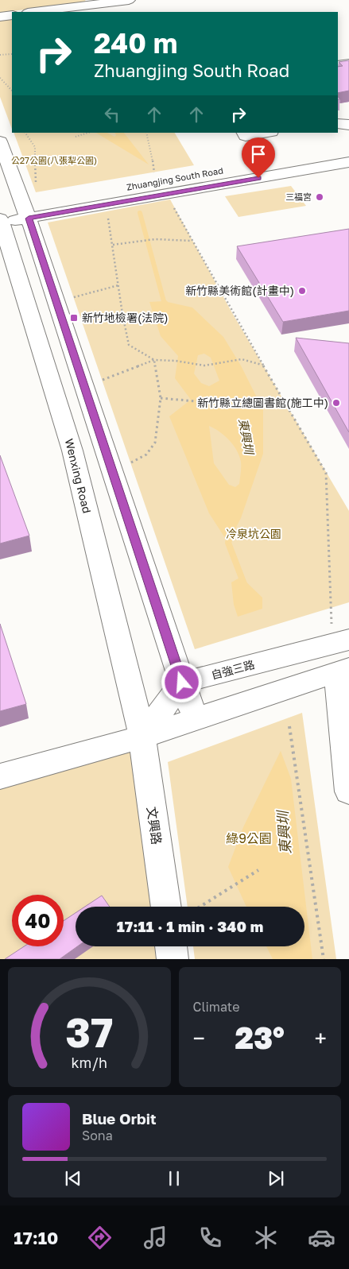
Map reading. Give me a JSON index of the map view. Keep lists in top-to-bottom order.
{
  "streets": {
    "street": [
      "Zhuangjing South Road",
      "Wenxing Road",
      "自強三路",
      "文興路"
    ]
  },
  "crossings": [
    ["Zhuangjing South Road", "Wenxing Road"],
    ["Wenxing Road", "文興路"]
  ],
  "water": ["東興圳"],
  "parks": ["公27公園(八張犁公園)", "冷泉坑公園", "綠9公園"],
  "places": {
    "other": ["三福宮", "新竹縣美術館(計畫中)", "新竹縣立總圖書館(施工中)"],
    "transit": ["新竹地檢署(法院)"]
  },
  "page": {
    "turn": ["240 m", "Zhuangjing South Road"],
    "limit": "40",
    "trip": "17:11 · 1 min · 340 m",
    "tile": "Climate",
    "heat": ["−", "23°", "+"],
    "song": ["Blue Orbit", "Sona"],
    "tabs": "17:10",
    "gauge": ["37", "km/h"]
  }
}
